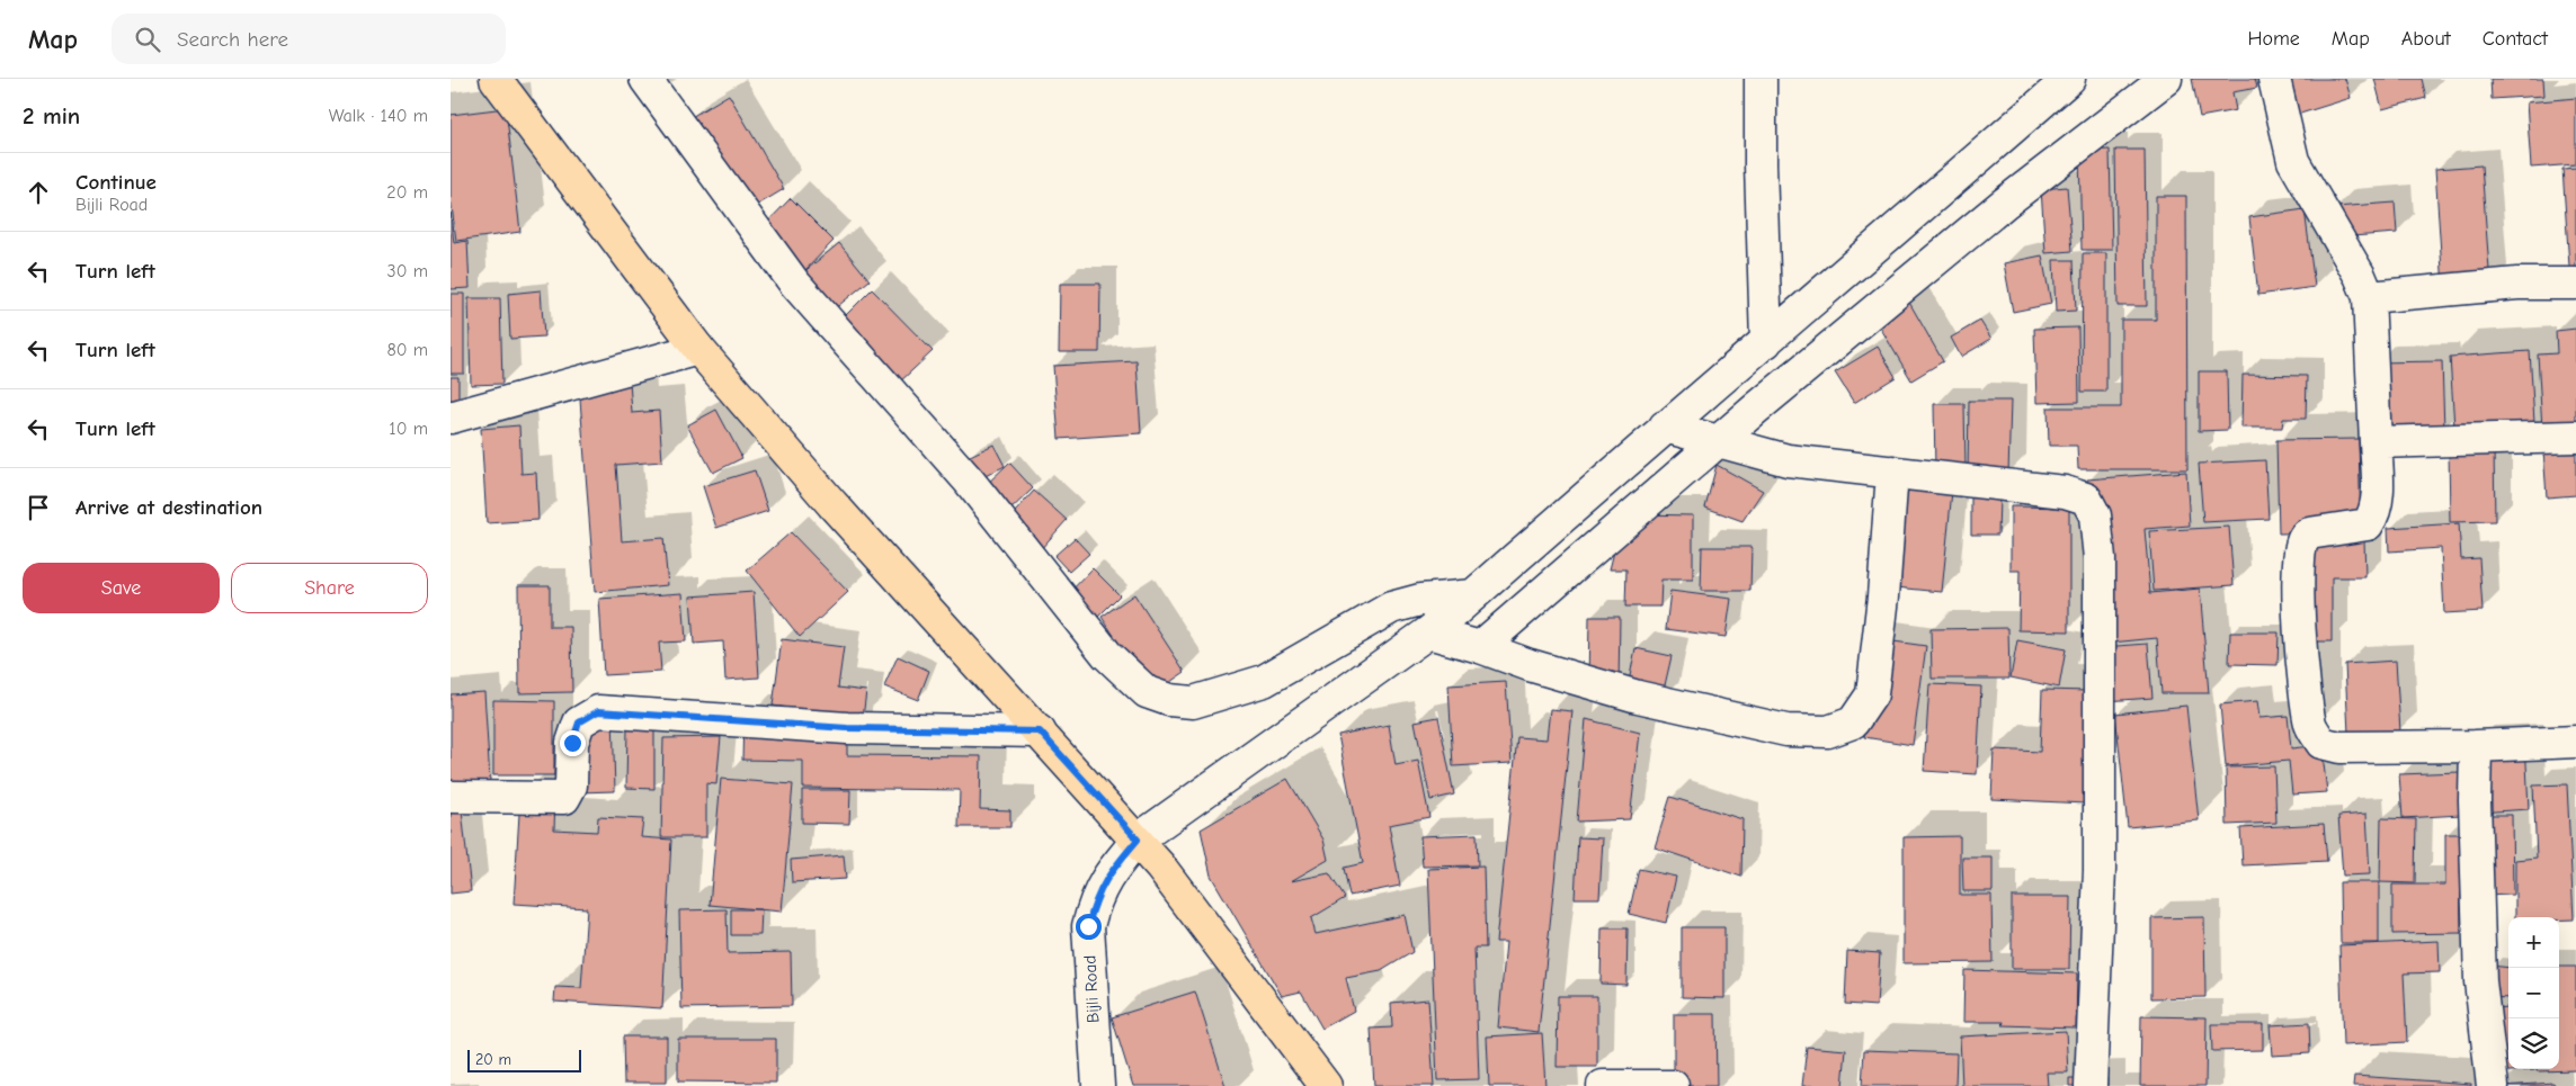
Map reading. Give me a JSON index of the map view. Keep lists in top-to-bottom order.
{
  "streets": {
    "street": ["Bijli Road"]
  },
  "scale_bar": "20 m",
  "page": {
    "header": "Map",
    "search": "Search here",
    "nav": [
      "Home",
      "Map",
      "About",
      "Contact"
    ],
    "heading": ["2 min", "Walk · 140 m"],
    "list": [
      ["Continue", "Bijli Road", "20 m"],
      ["Turn left", "30 m"],
      ["Turn left", "80 m"],
      ["Turn left", "10 m"],
      "Arrive at destination"
    ],
    "buttons": ["Save", "Share"],
    "map_buttons": ["+", "−"],
    "scale": "20 m"
  }
}
